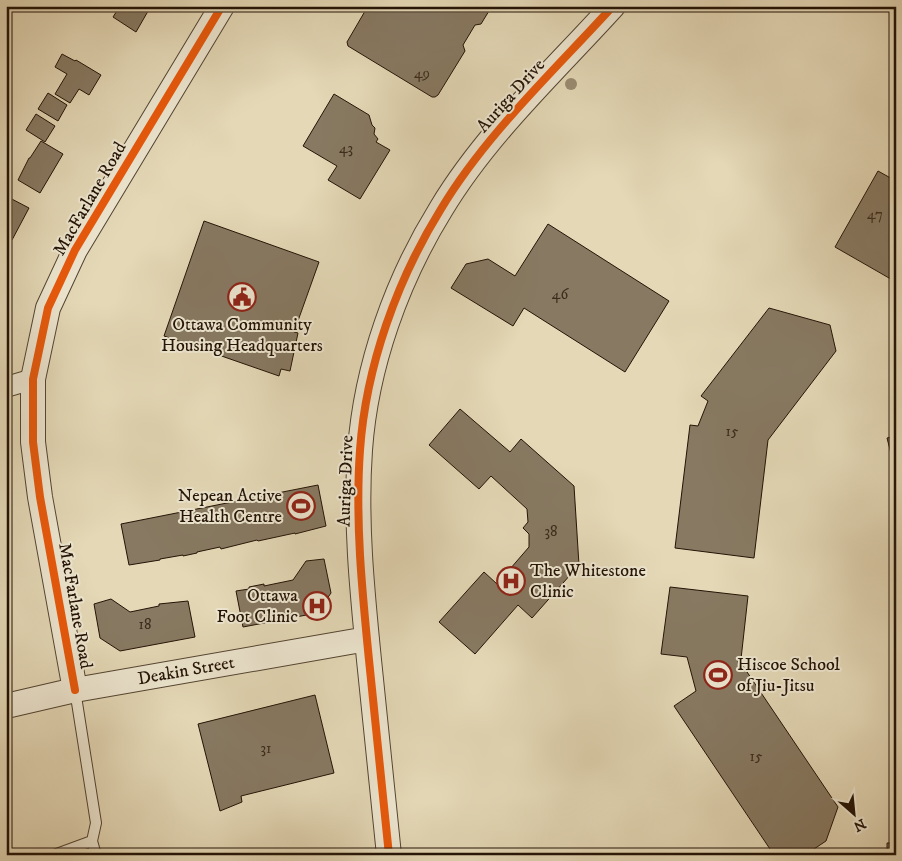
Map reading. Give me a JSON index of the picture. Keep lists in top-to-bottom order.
{
  "streets": {
    "street": ["Auriga Drive", "MacFarlane Road", "Deakin Street"]
  },
  "crossings": [
    ["Auriga Drive", "Deakin Street"],
    ["MacFarlane Road", "Deakin Street"]
  ],
  "places": {
    "public building": ["Ottawa Community Housing Headquarters"],
    "sports": ["Nepean Active Health Centre", "Hiscoe School of Jiu-Jitsu"],
    "hospital": ["The Whitestone Clinic", "Ottawa Foot Clinic"]
  },
  "house_numbers": [
    "49",
    "43",
    "47",
    "46",
    "15",
    "38",
    "18",
    "31",
    "15"
  ],
  "north": "bottom right"
}
